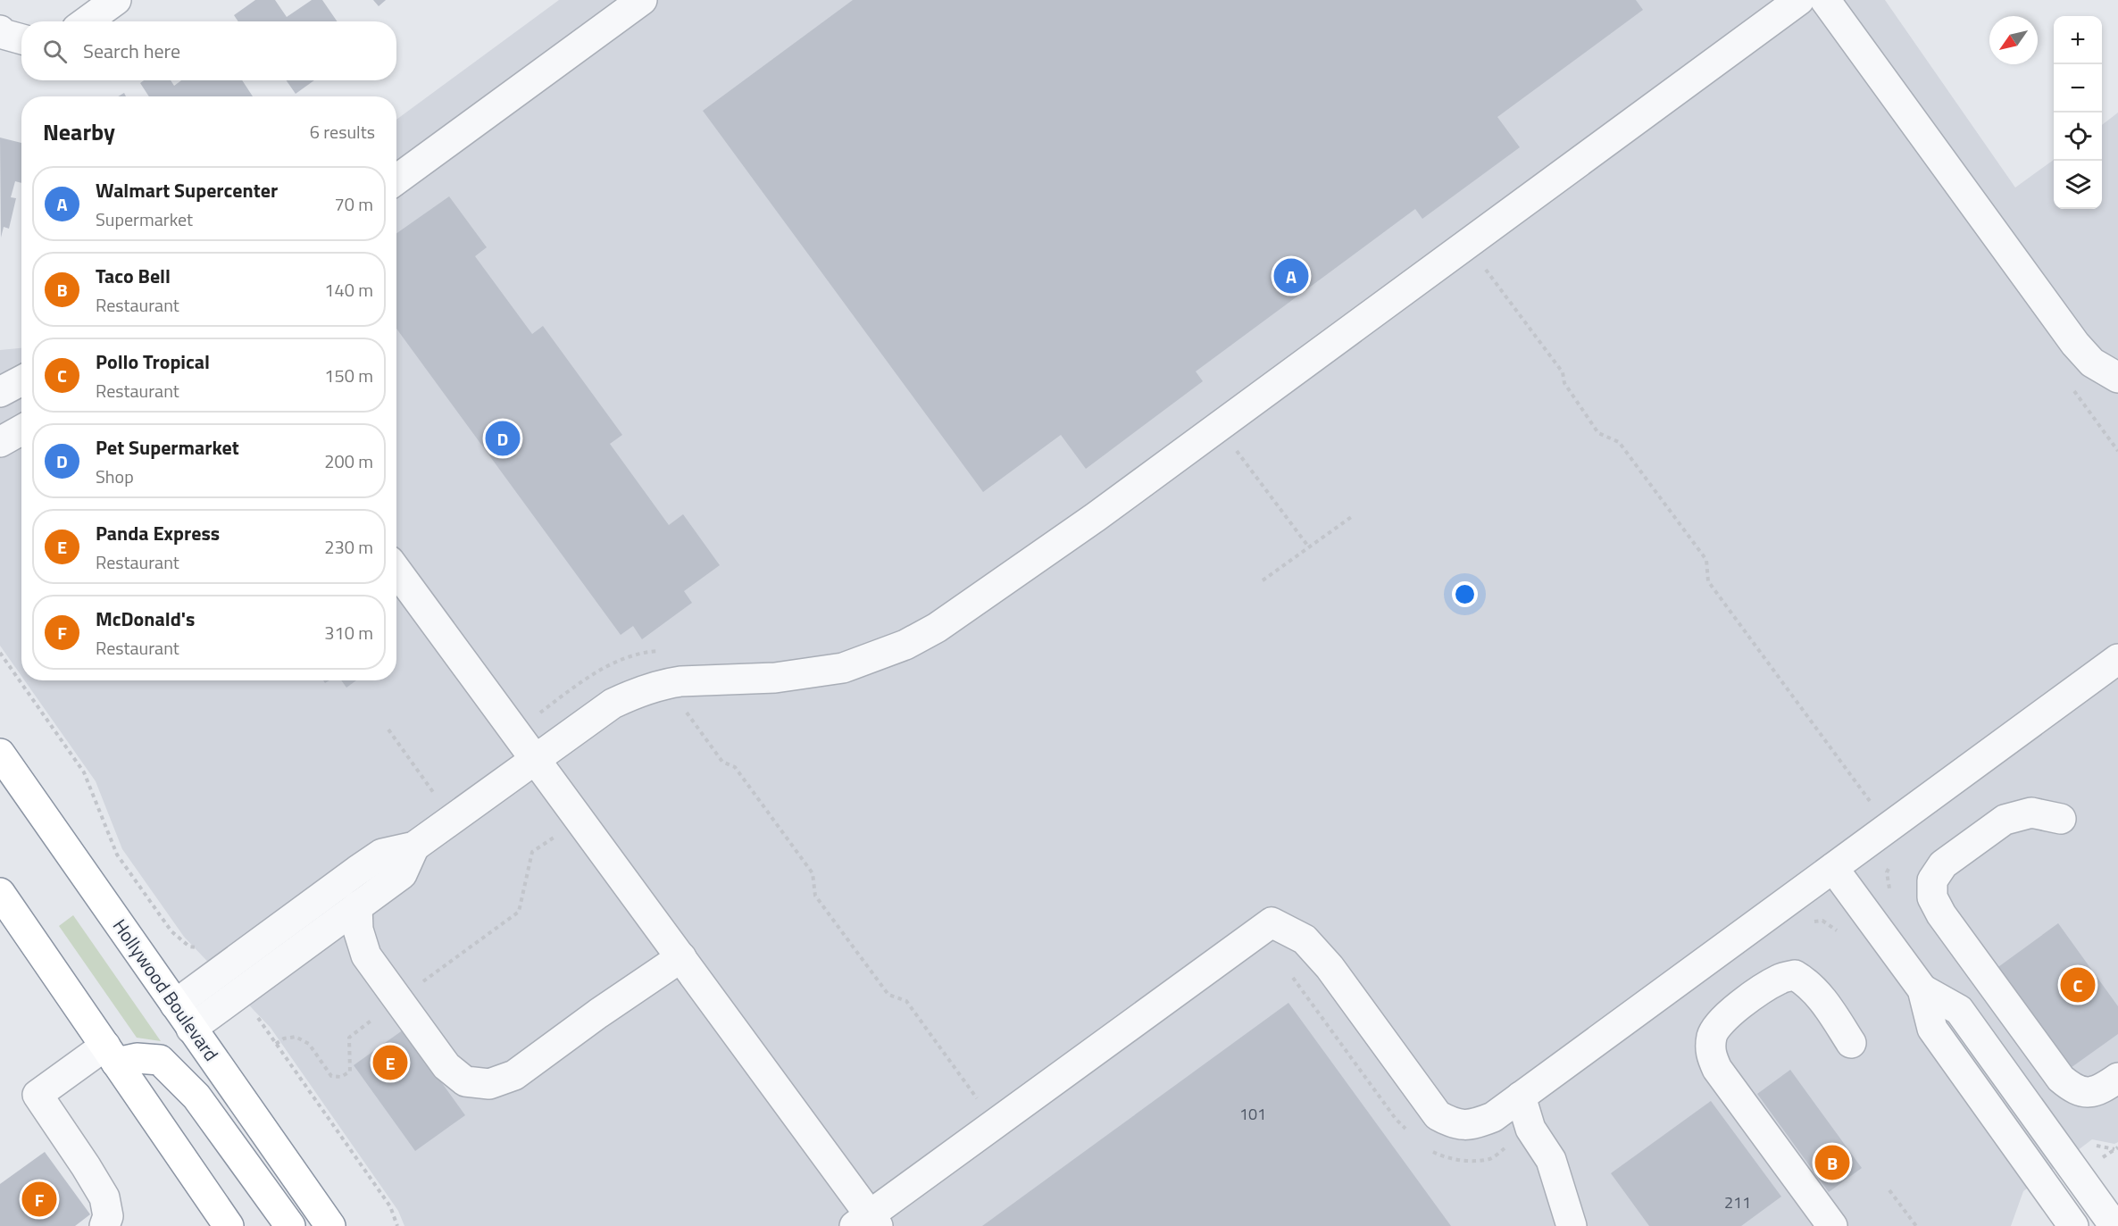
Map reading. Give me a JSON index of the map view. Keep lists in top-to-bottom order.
{
  "streets": {
    "highway": ["Hollywood Boulevard"]
  },
  "house_numbers": ["101", "211"],
  "north": "bottom left",
  "page": {
    "map_buttons": ["+", "−"],
    "search": "Search here",
    "heading": ["Nearby", "6 results"],
    "list": [
      {
        "mark": "A",
        "name": "Walmart Supercenter",
        "note": "Supermarket",
        "value": "70 m"
      },
      {
        "mark": "B",
        "name": "Taco Bell",
        "note": "Restaurant",
        "value": "140 m"
      },
      {
        "mark": "C",
        "name": "Pollo Tropical",
        "note": "Restaurant",
        "value": "150 m"
      },
      {
        "mark": "D",
        "name": "Pet Supermarket",
        "note": "Shop",
        "value": "200 m"
      },
      {
        "mark": "E",
        "name": "Panda Express",
        "note": "Restaurant",
        "value": "230 m"
      },
      {
        "mark": "F",
        "name": "McDonald's",
        "note": "Restaurant",
        "value": "310 m"
      }
    ],
    "pins": [
      "A",
      "D",
      "C",
      "E",
      "B",
      "F"
    ]
  }
}
